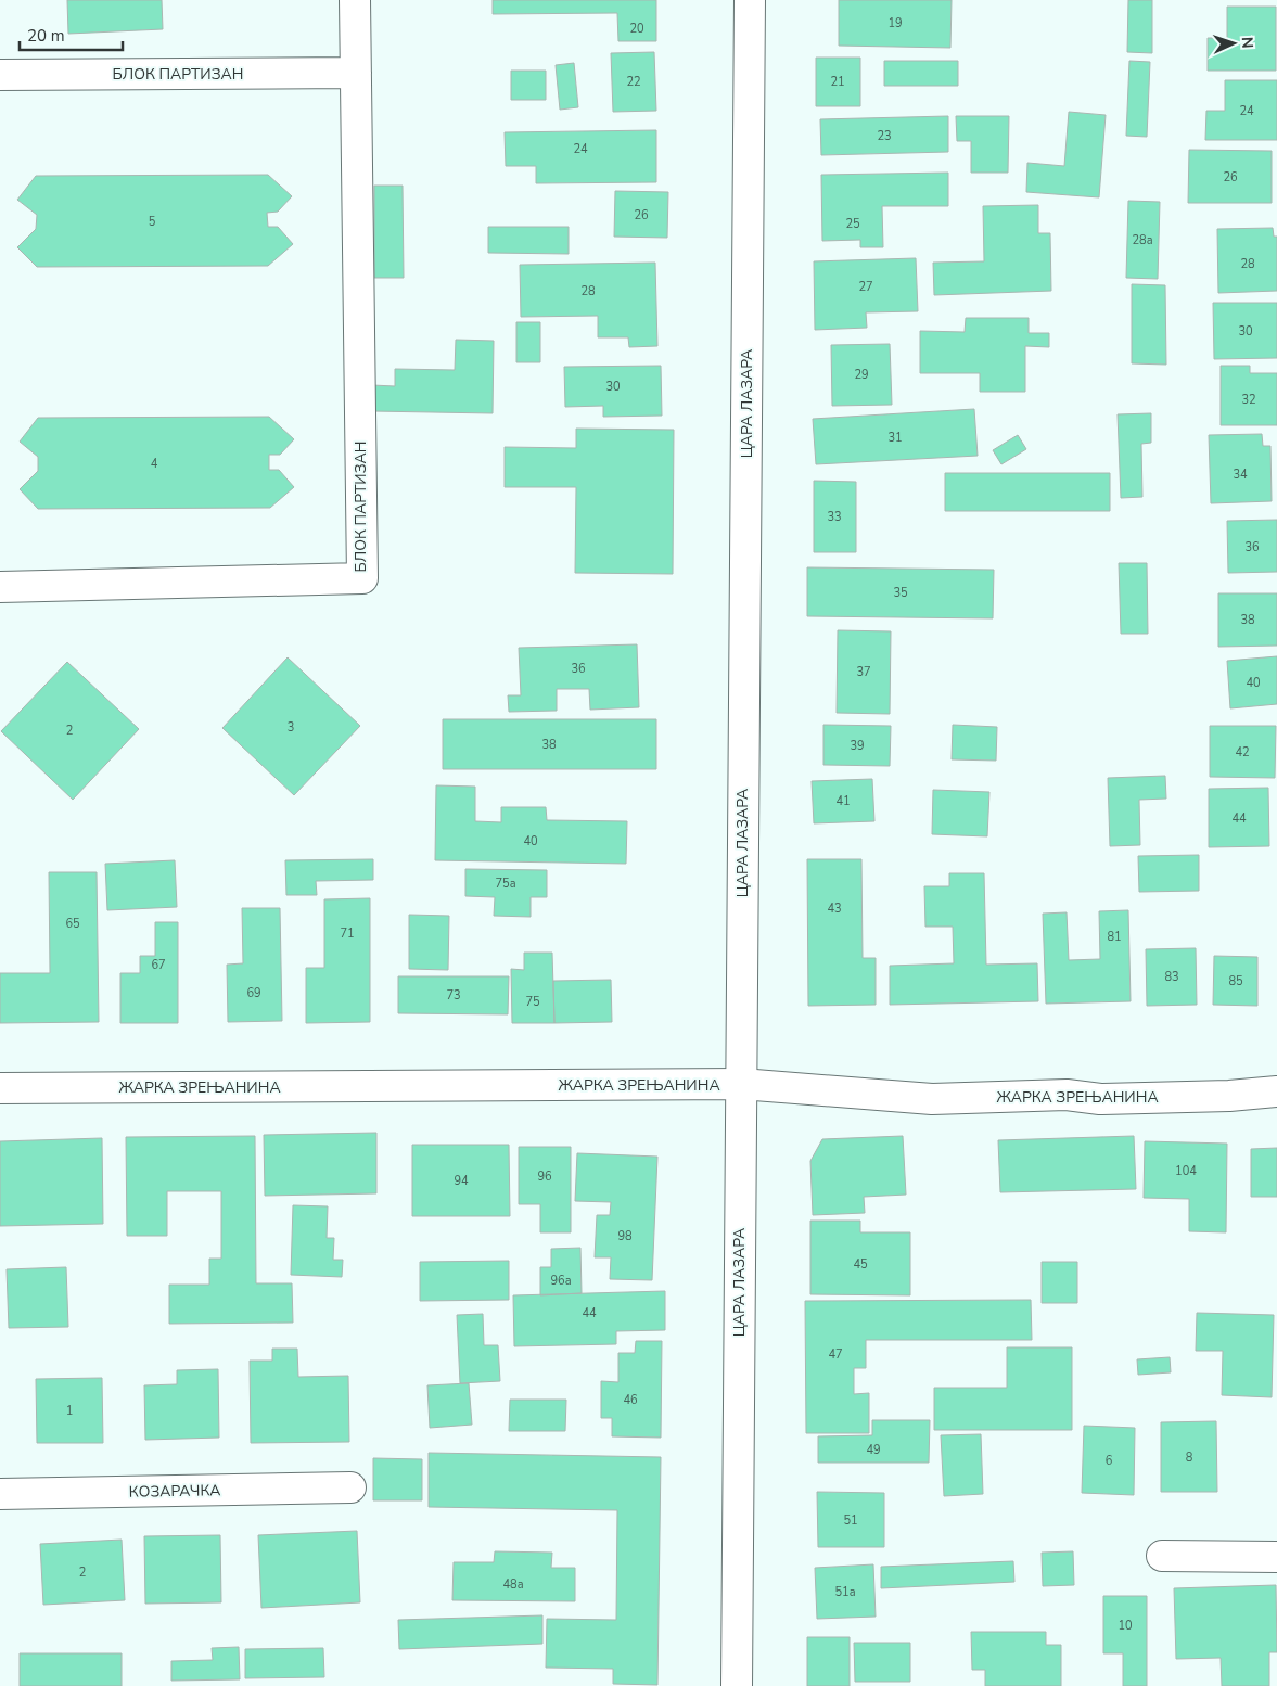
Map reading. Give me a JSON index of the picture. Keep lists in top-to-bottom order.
{
  "streets": {
    "main road": [
      "БЛОК ПАРТИЗАН",
      "ЦАРА ЛАЗАРА",
      "ЖАРКА ЗРЕЊАНИНА",
      "КОЗАРАЧКА"
    ]
  },
  "crossings": [
    ["ЦАРА ЛАЗАРА", "ЖАРКА ЗРЕЊАНИНА"]
  ],
  "house_numbers": [
    "19",
    "20",
    "22",
    "21",
    "24",
    "23",
    "24",
    "26",
    "26",
    "5",
    "25",
    "28a",
    "28",
    "27",
    "28",
    "30",
    "29",
    "30",
    "32",
    "31",
    "4",
    "34",
    "33",
    "36",
    "35",
    "38",
    "36",
    "37",
    "40",
    "3",
    "2",
    "38",
    "39",
    "42",
    "41",
    "44",
    "40",
    "75a",
    "43",
    "65",
    "71",
    "81",
    "67",
    "83",
    "85",
    "69",
    "73",
    "75",
    "104",
    "96",
    "94",
    "98",
    "45",
    "96a",
    "44",
    "47",
    "46",
    "1",
    "49",
    "8",
    "6",
    "51",
    "2",
    "48a",
    "51a",
    "10"
  ],
  "scale_bar": "20 m",
  "north": "right"
}
